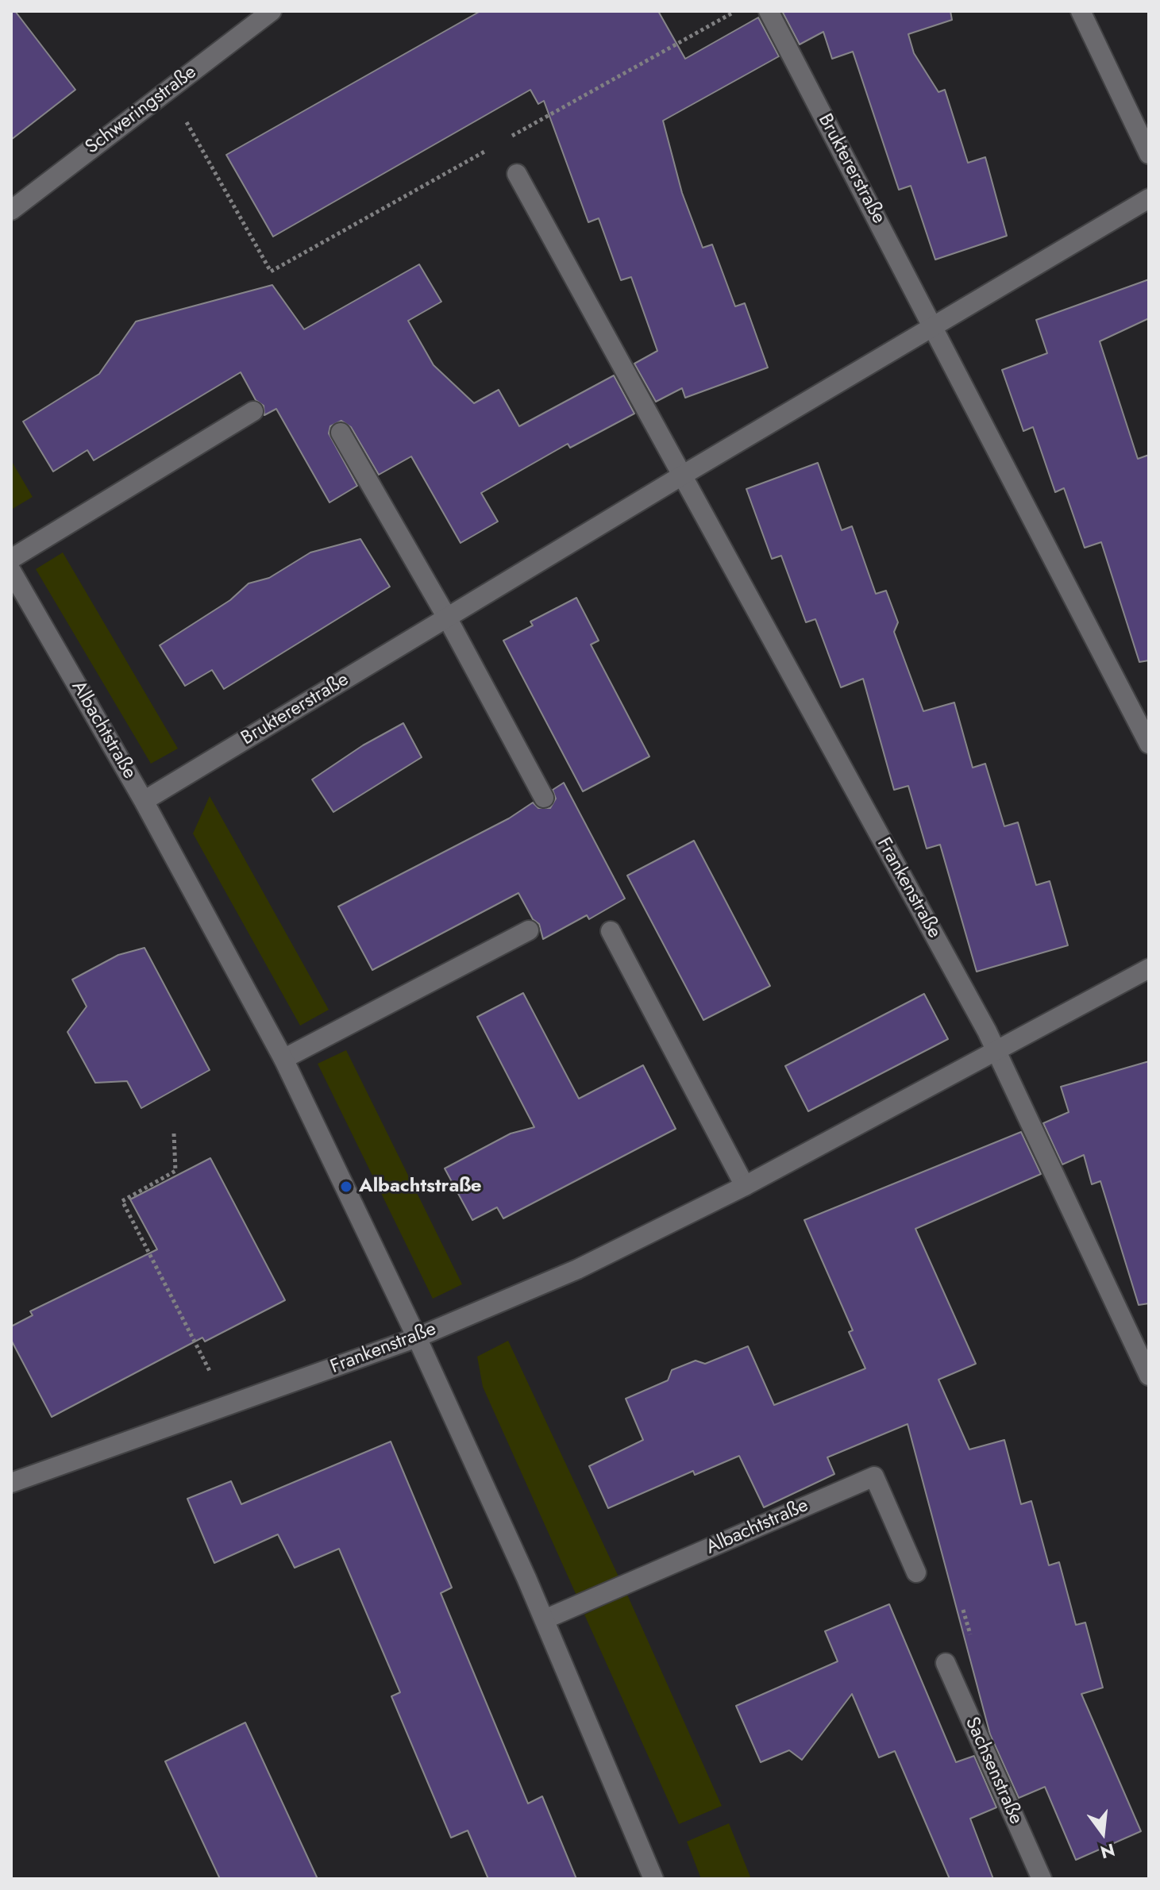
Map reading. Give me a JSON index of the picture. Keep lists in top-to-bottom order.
{
  "streets": {
    "street": [
      "Schweringstraße",
      "Bruktererstraße",
      "Albachtstraße",
      "Frankenstraße",
      "Sachsenstraße"
    ]
  },
  "crossings": [
    ["Bruktererstraße", "Albachtstraße"],
    ["Bruktererstraße", "Frankenstraße"],
    ["Albachtstraße", "Frankenstraße"]
  ],
  "places": ["Albachtstraße"],
  "north": "bottom"
}
